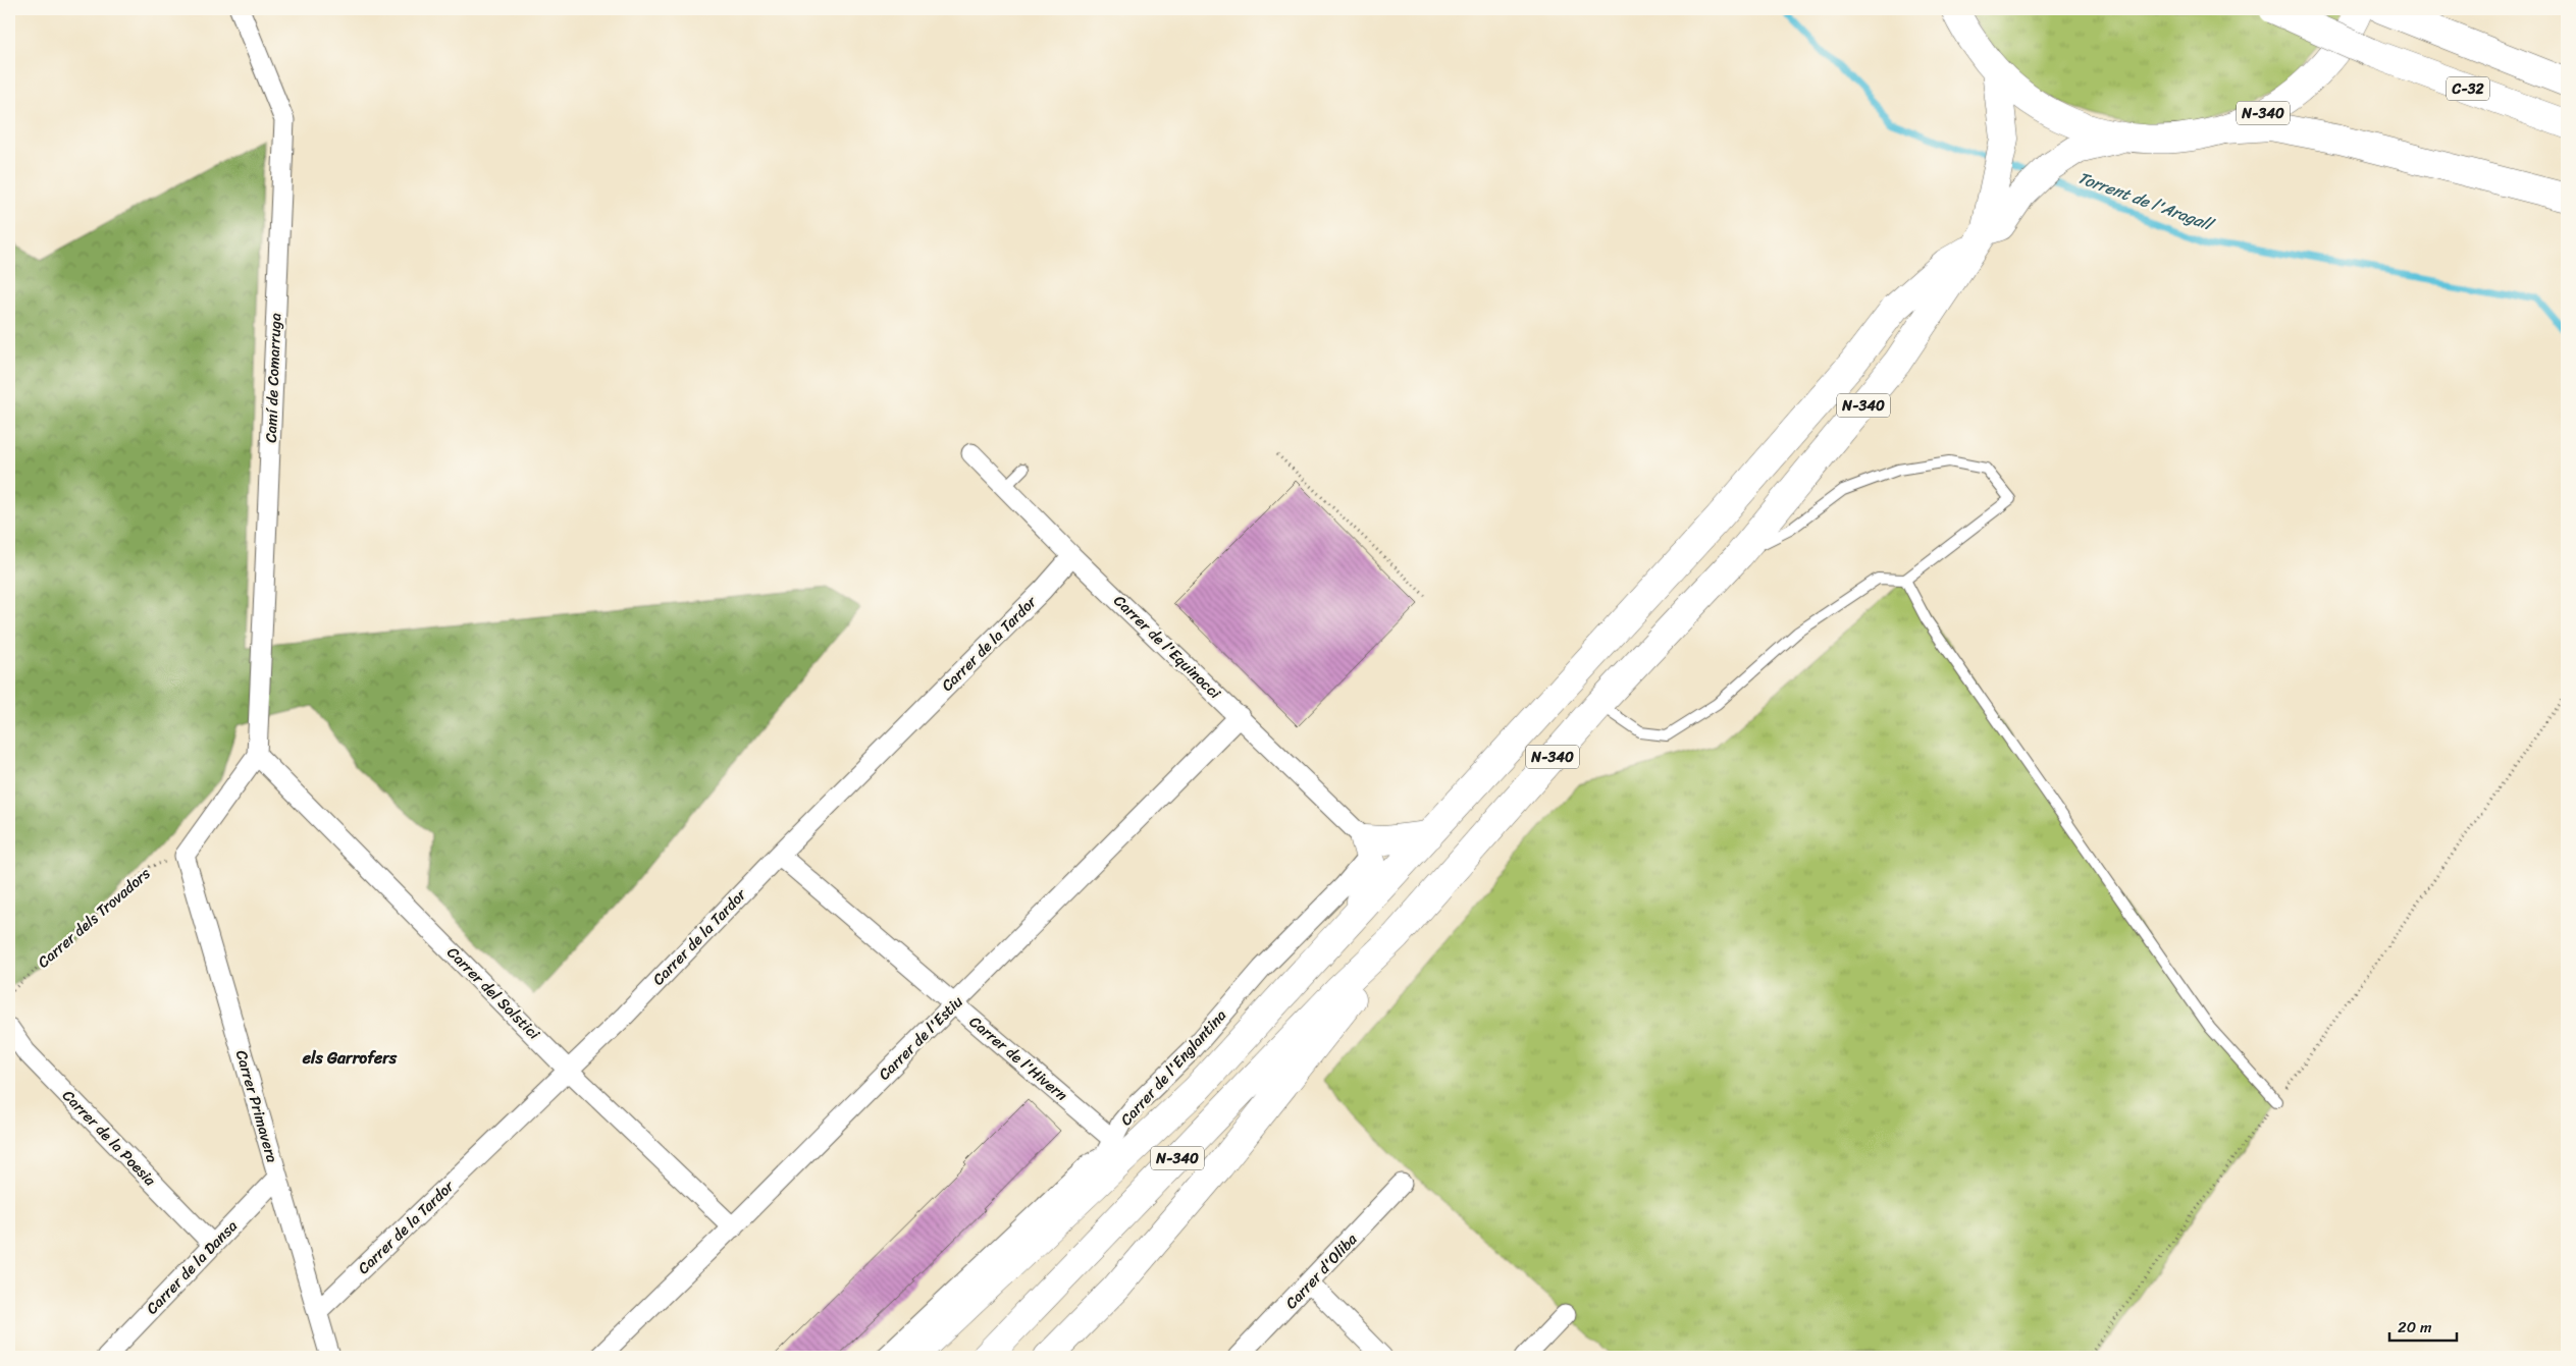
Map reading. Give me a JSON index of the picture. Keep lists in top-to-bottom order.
{
  "streets": {
    "main road": ["C-32", "N-340"],
    "street": [
      "Camí de Comarruga",
      "Carrer de la Tardor",
      "Carrer de l'Equinocci",
      "Carrer del Solstici",
      "Carrer de l'Estiu",
      "Carrer de l'Hivern",
      "Carrer de l'Englantina",
      "Carrer Primavera",
      "Carrer de la Poesia",
      "Carrer de la Dansa",
      "Carrer d'Oliba"
    ],
    "path": ["Carrer dels Trovadors"]
  },
  "crossings": [
    ["Camí de Comarruga", "Carrer del Solstici"],
    ["Carrer de la Tardor", "Carrer de l'Equinocci"],
    ["Carrer de la Tardor", "Carrer del Solstici"],
    ["Carrer de la Tardor", "Carrer de l'Hivern"],
    ["Carrer de la Tardor", "Carrer Primavera"],
    ["Carrer de l'Equinocci", "Carrer de l'Estiu"],
    ["Carrer de l'Equinocci", "Carrer de l'Englantina"],
    ["Carrer dels Trovadors", "Carrer Primavera"],
    ["Carrer del Solstici", "Carrer de l'Estiu"],
    ["Carrer de l'Estiu", "Carrer de l'Hivern"],
    ["Carrer de l'Hivern", "Carrer de l'Englantina"],
    ["Carrer Primavera", "Carrer de la Dansa"],
    ["Carrer de la Poesia", "Carrer de la Dansa"]
  ],
  "districts": ["els Garrofers"],
  "water": ["Torrent de l'Aragall"],
  "scale_bar": "20 m"
}
